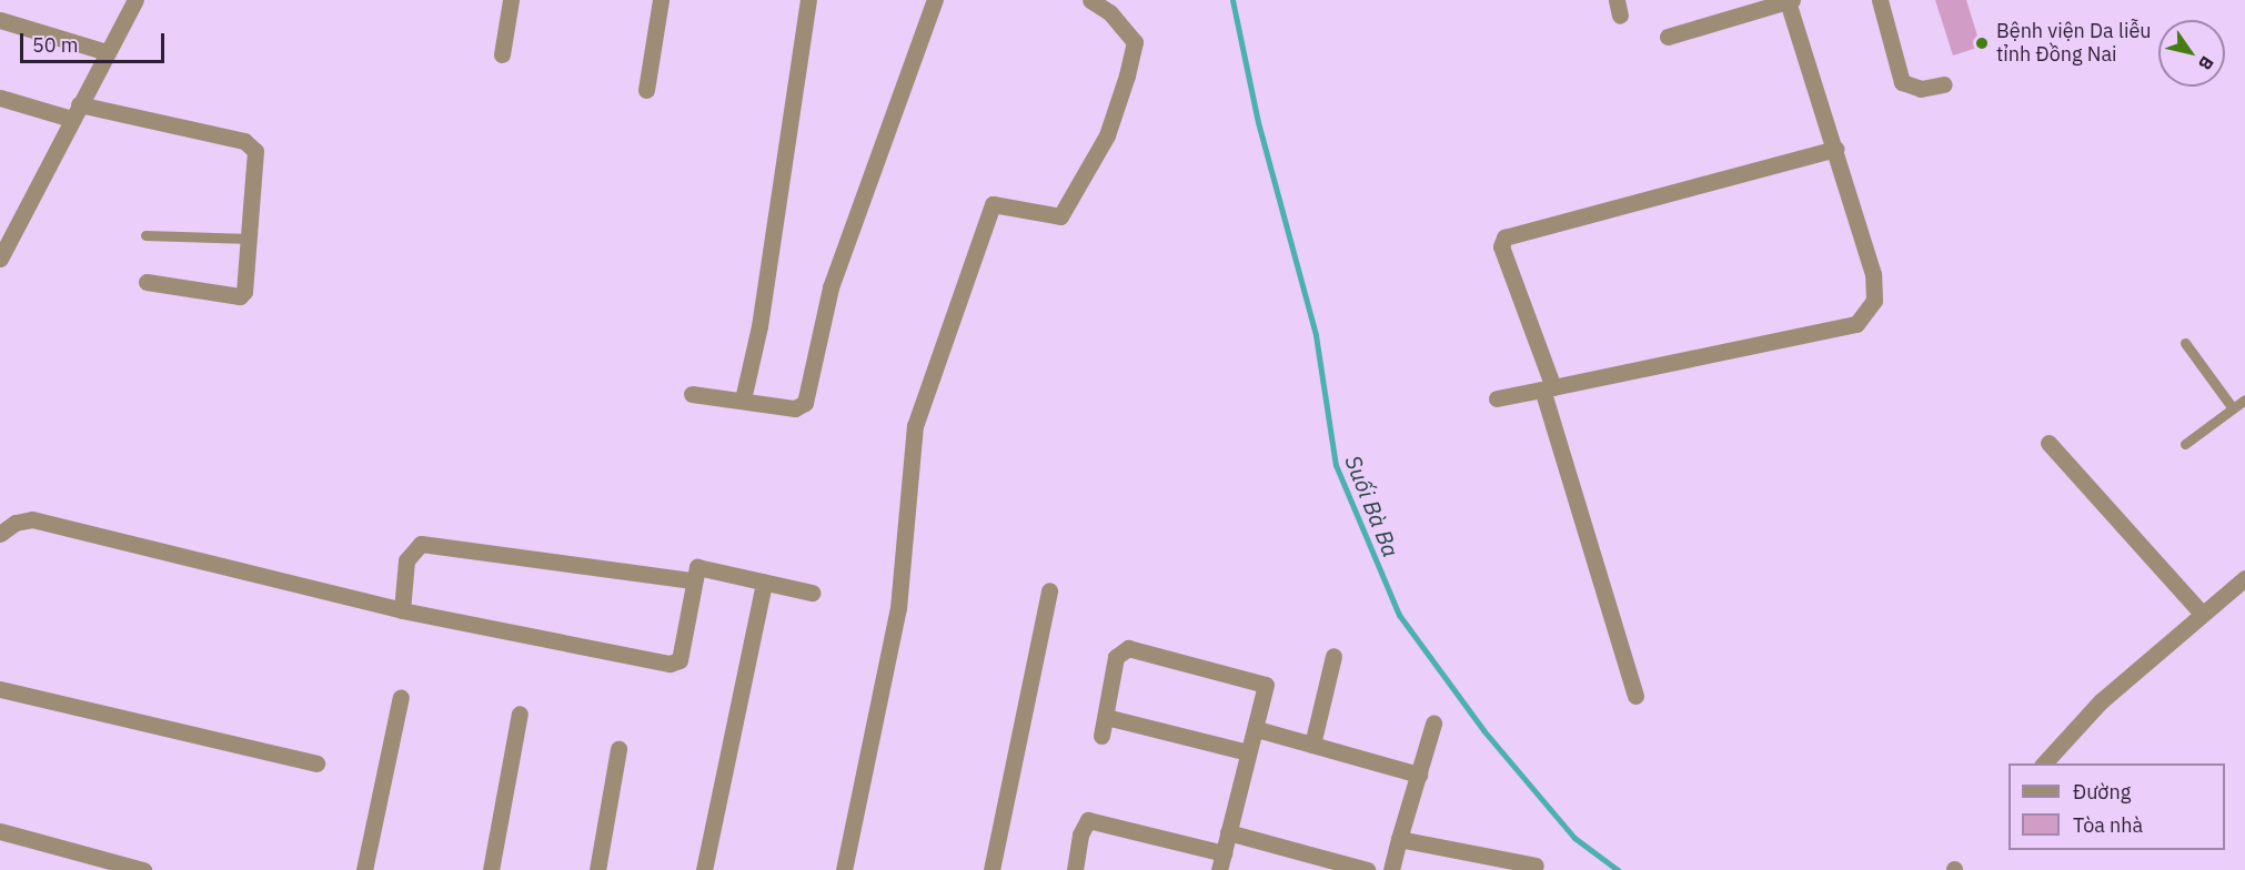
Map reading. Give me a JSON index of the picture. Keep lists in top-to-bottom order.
{
  "water": ["Suối Bà Ba"],
  "places": ["Bệnh viện Da liễu tỉnh Đồng Nai"],
  "legend": ["Đường", "Tòa nhà"],
  "scale_bar": "50 m",
  "north": "bottom right"
}
